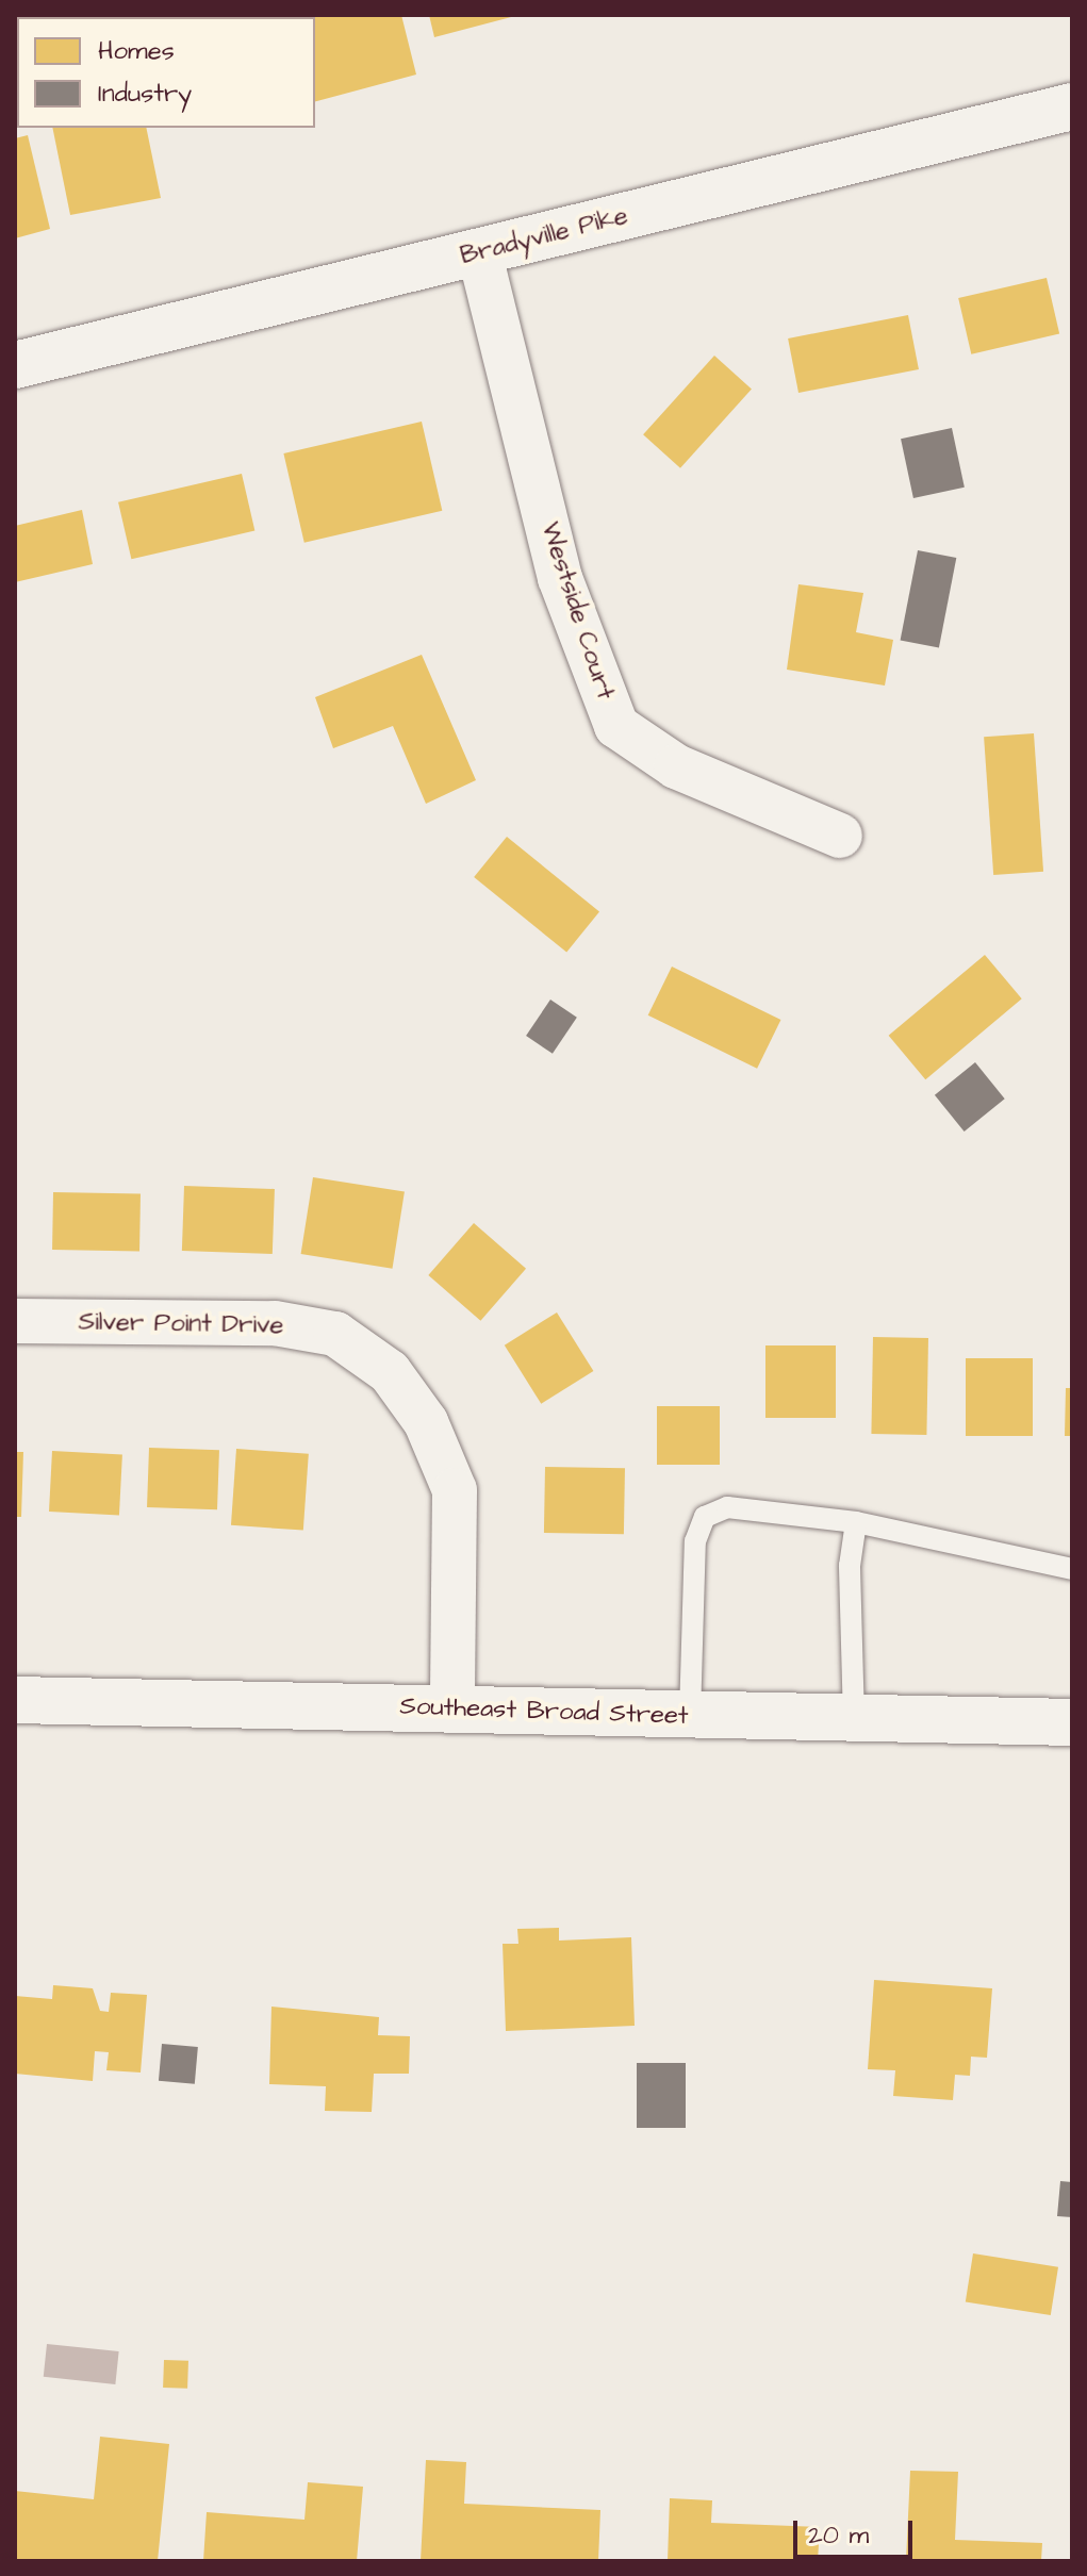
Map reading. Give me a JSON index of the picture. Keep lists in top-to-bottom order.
{
  "streets": {
    "main road": ["Bradyville Pike", "Southeast Broad Street"],
    "street": ["Westside Court", "Silver Point Drive"]
  },
  "crossings": [
    ["Bradyville Pike", "Westside Court"],
    ["Silver Point Drive", "Southeast Broad Street"]
  ],
  "legend": ["Homes", "Industry"],
  "scale_bar": "20 m"
}
